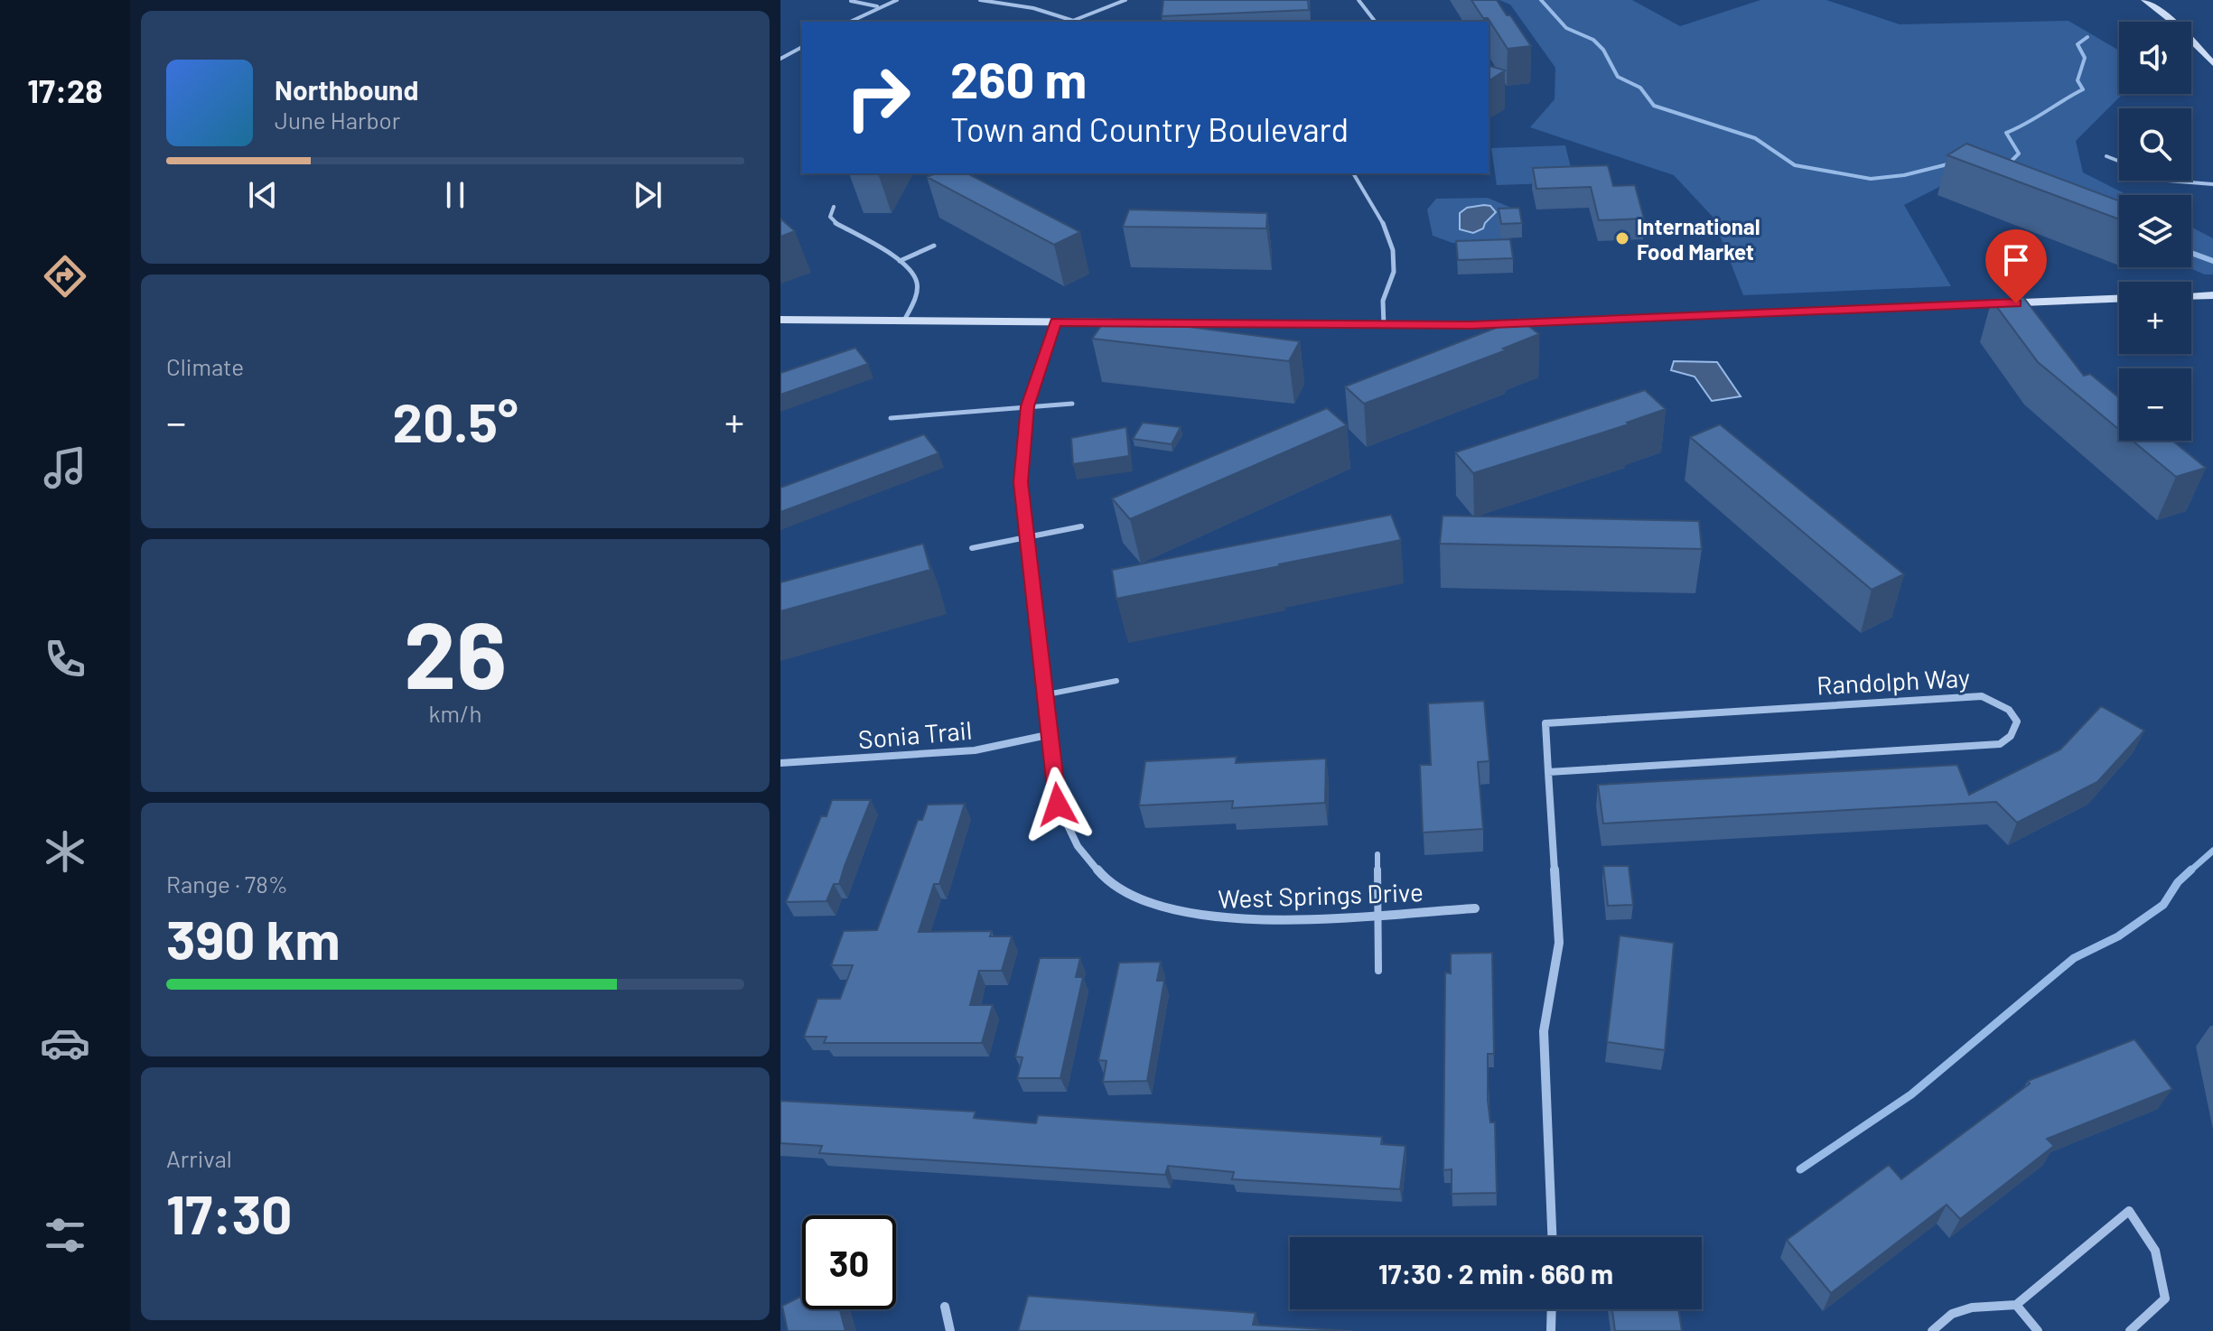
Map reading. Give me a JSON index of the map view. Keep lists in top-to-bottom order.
{
  "streets": {
    "street": ["Randolph Way", "Sonia Trail", "West Springs Drive"]
  },
  "crossings": [
    ["Sonia Trail", "West Springs Drive"]
  ],
  "places": ["International Food Market"],
  "page": {
    "tabs": "17:28",
    "map_buttons": ["+", "−"],
    "turn": ["260 m", "Town and Country Boulevard"],
    "song": ["Northbound", "June Harbor"],
    "tile": [
      "Climate",
      ["26", "km/h"],
      ["Range · 78%", "390 km"],
      ["Arrival", "17:30"]
    ],
    "heat": ["−", "20.5°", "+"],
    "limit": "30",
    "trip": "17:30 · 2 min · 660 m"
  }
}
